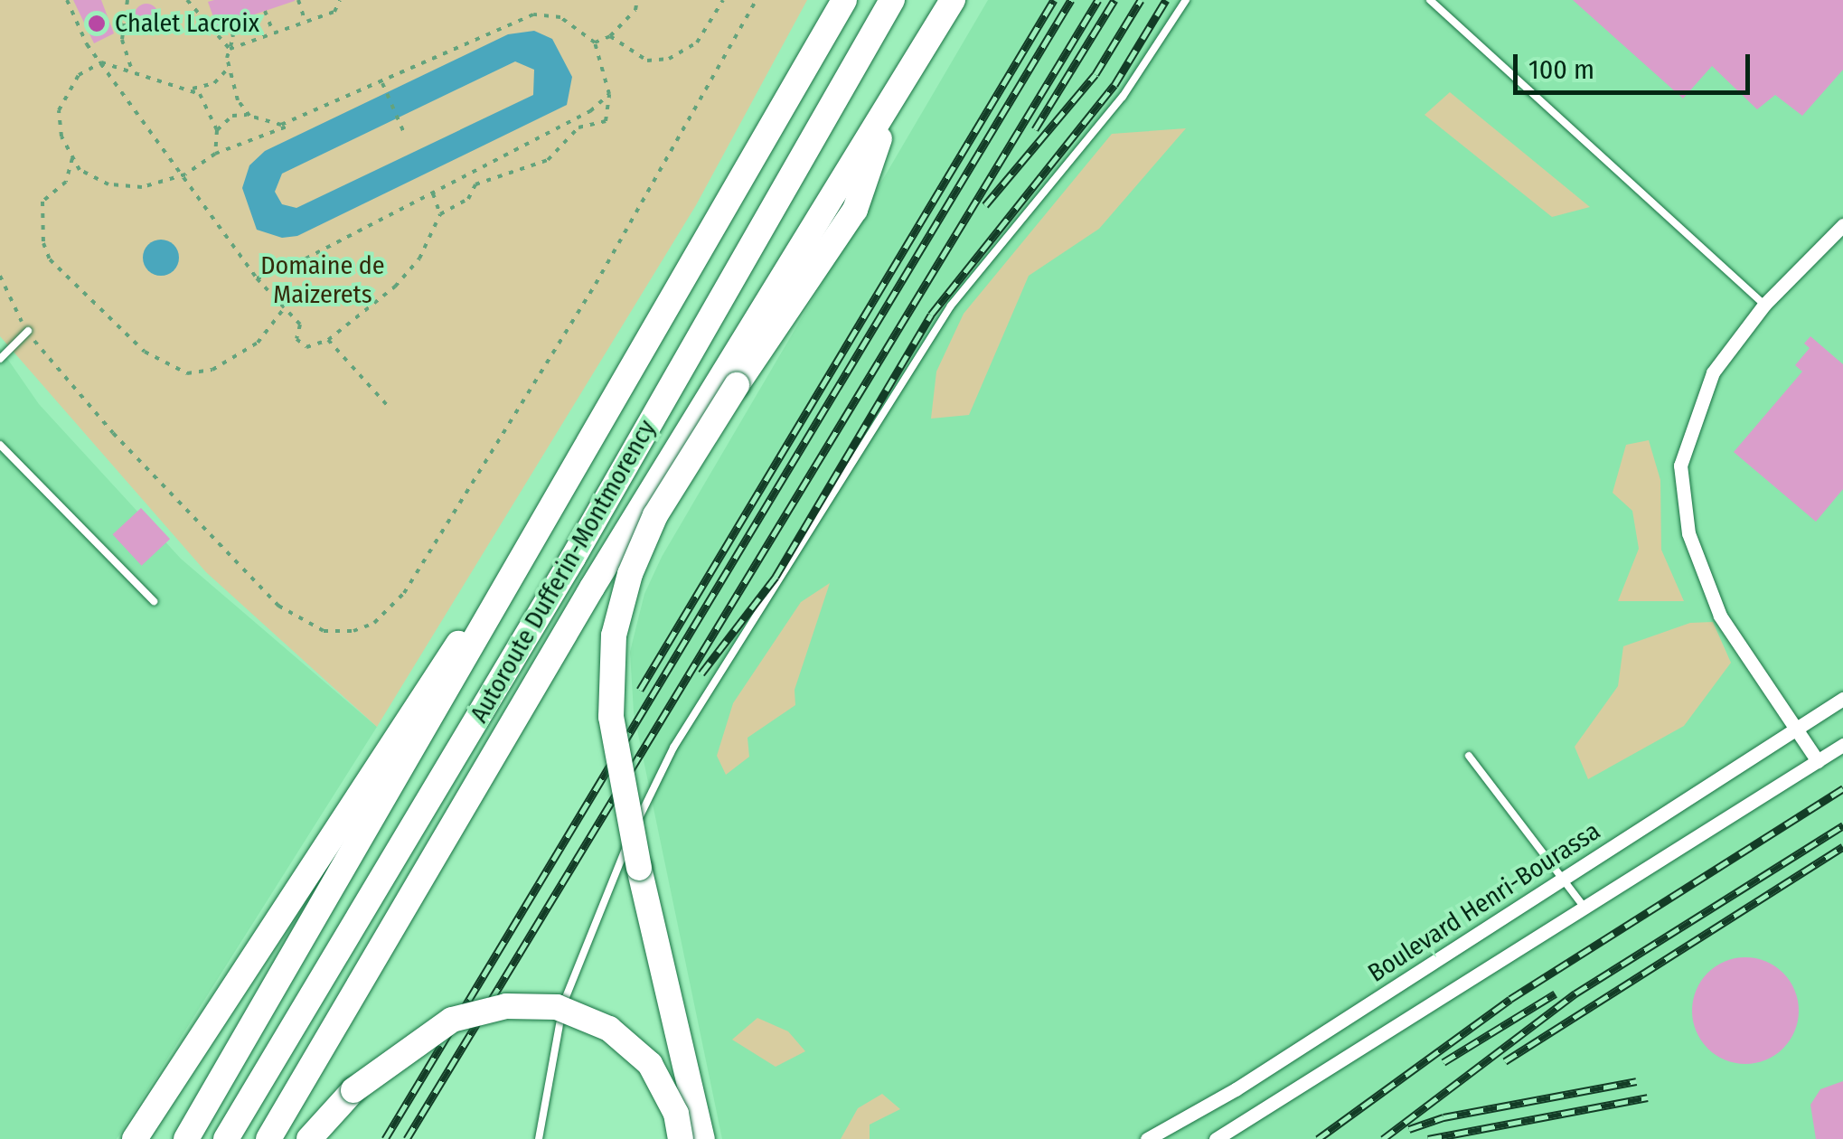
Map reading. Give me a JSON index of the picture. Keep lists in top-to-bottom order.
{
  "streets": {
    "highway": ["Autoroute Dufferin-Montmorency"],
    "street": ["Boulevard Henri-Bourassa"]
  },
  "parks": ["Domaine de Maizerets"],
  "places": ["Chalet Lacroix"],
  "scale_bar": "100 m"
}
